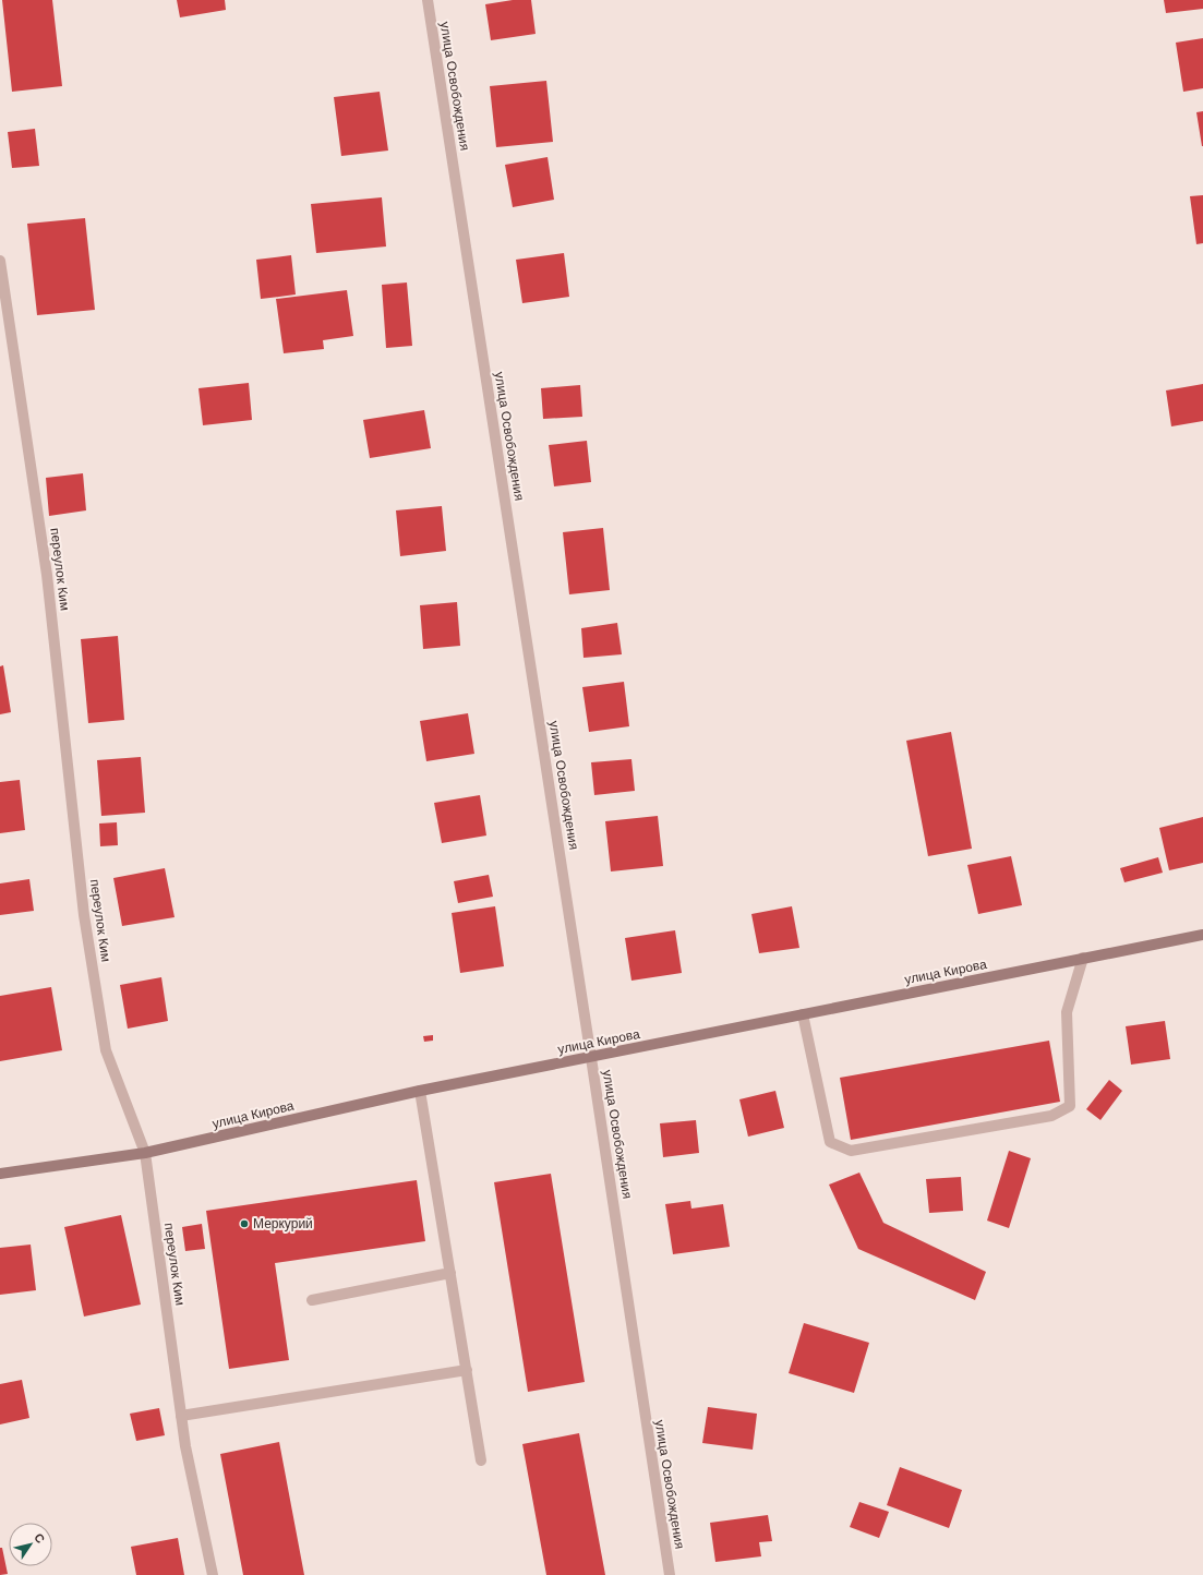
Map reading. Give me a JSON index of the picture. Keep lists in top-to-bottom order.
{
  "streets": {
    "main road": ["улица Кирова"],
    "street": ["улица Освобождения", "переулок Ким"]
  },
  "crossings": [
    ["улица Освобождения", "улица Кирова"],
    ["переулок Ким", "улица Кирова"]
  ],
  "places": ["Меркурий"],
  "north": "top right"
}
